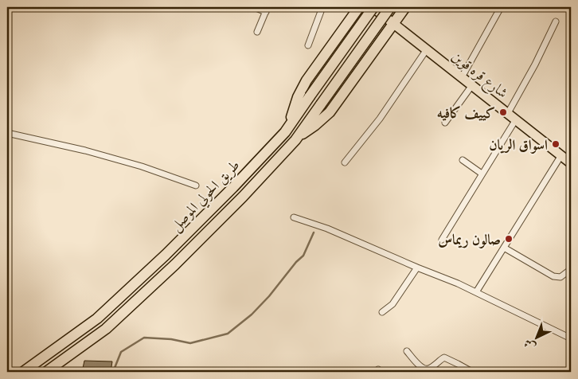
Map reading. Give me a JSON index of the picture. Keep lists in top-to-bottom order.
{
  "streets": {
    "highway": ["طريق الحولي الموصل"],
    "main road": ["شارع قره قوين"]
  },
  "crossings": [
    ["شارع قره قوين", "طريق الحولي الموصل"]
  ],
  "places": ["كييف كافيه", "اسواق الريان", "صالون ريماس"],
  "north": "bottom left"
}
